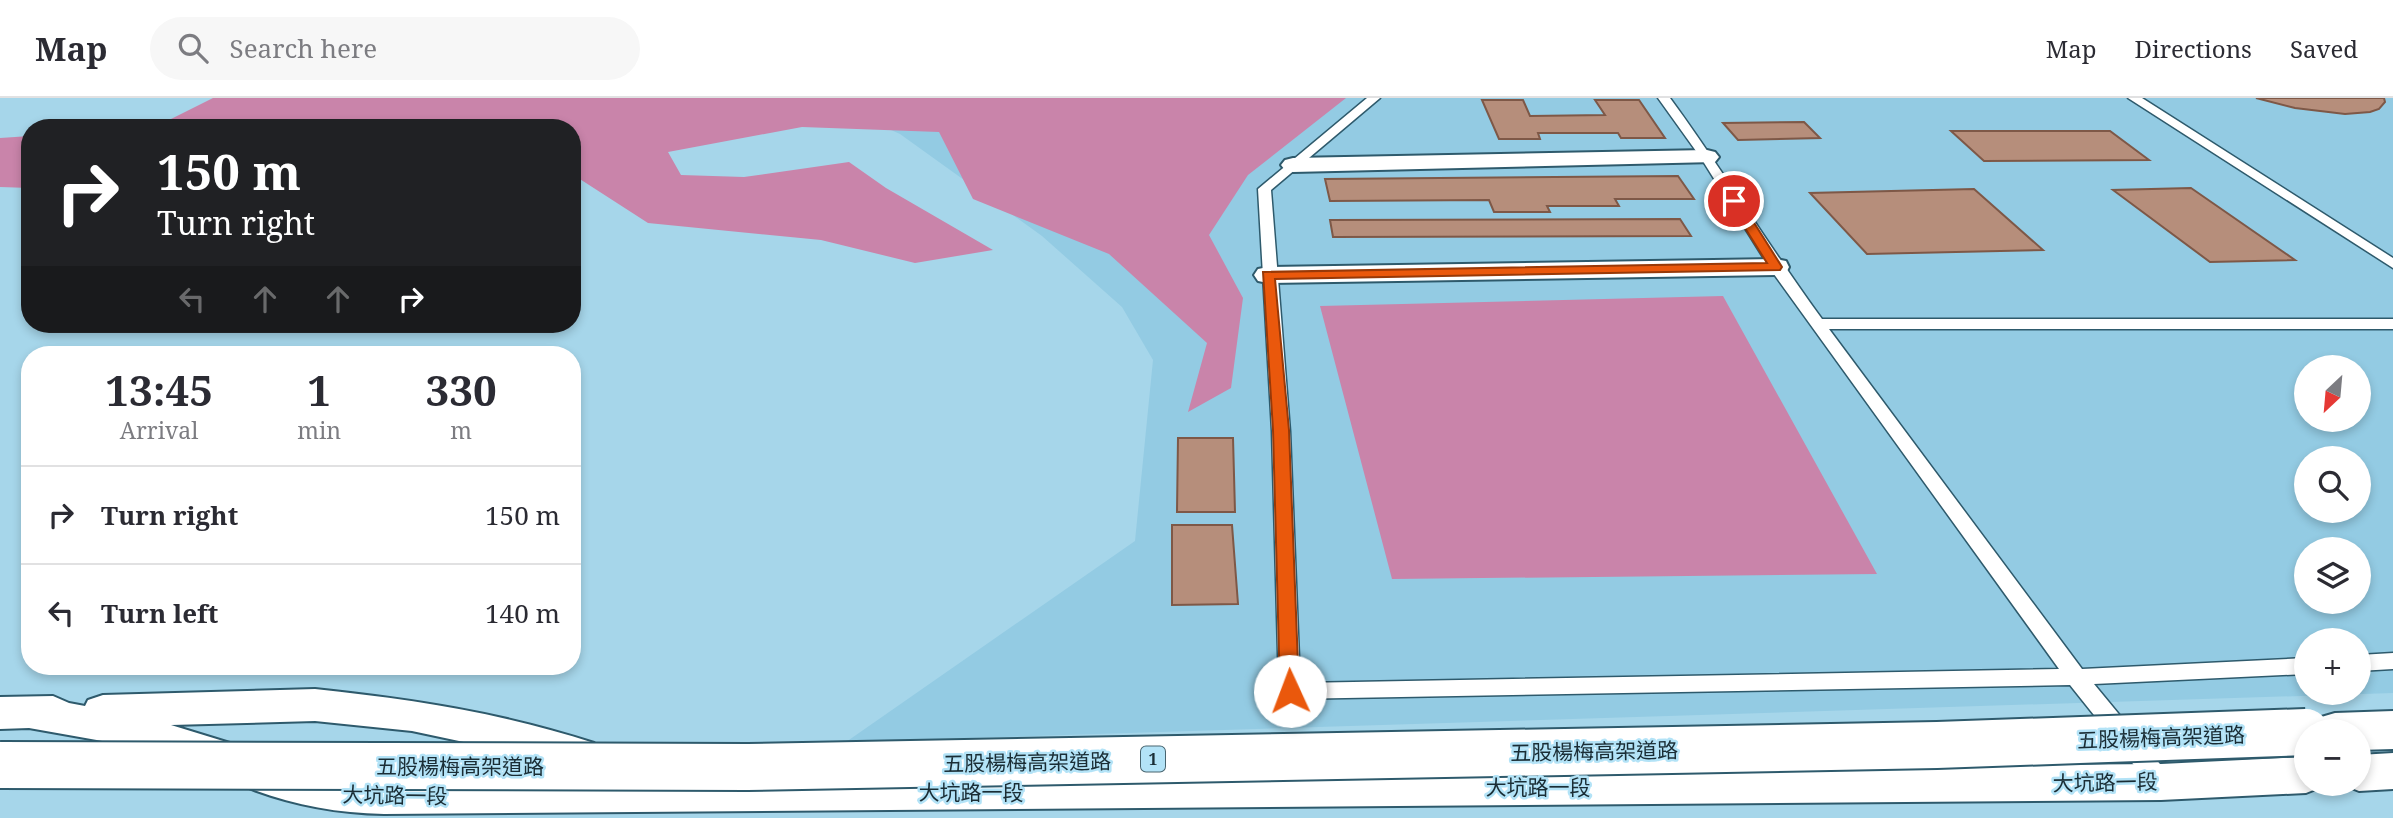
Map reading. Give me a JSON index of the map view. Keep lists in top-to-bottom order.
{
  "streets": {
    "highway": ["五股楊梅高架道路", "1"],
    "street": ["大坑路一段"]
  },
  "north": "bottom left",
  "page": {
    "header": "Map",
    "search": "Search here",
    "nav": ["Map", "Directions", "Saved"],
    "turn": ["150 m", "Turn right"],
    "eta": [
      "13:45",
      "Arrival",
      "1",
      "min",
      "330",
      "m"
    ],
    "map_buttons": ["+", "−"],
    "list": [
      {
        "name": "Turn right",
        "value": "150 m"
      },
      {
        "name": "Turn left",
        "value": "140 m"
      }
    ]
  }
}
